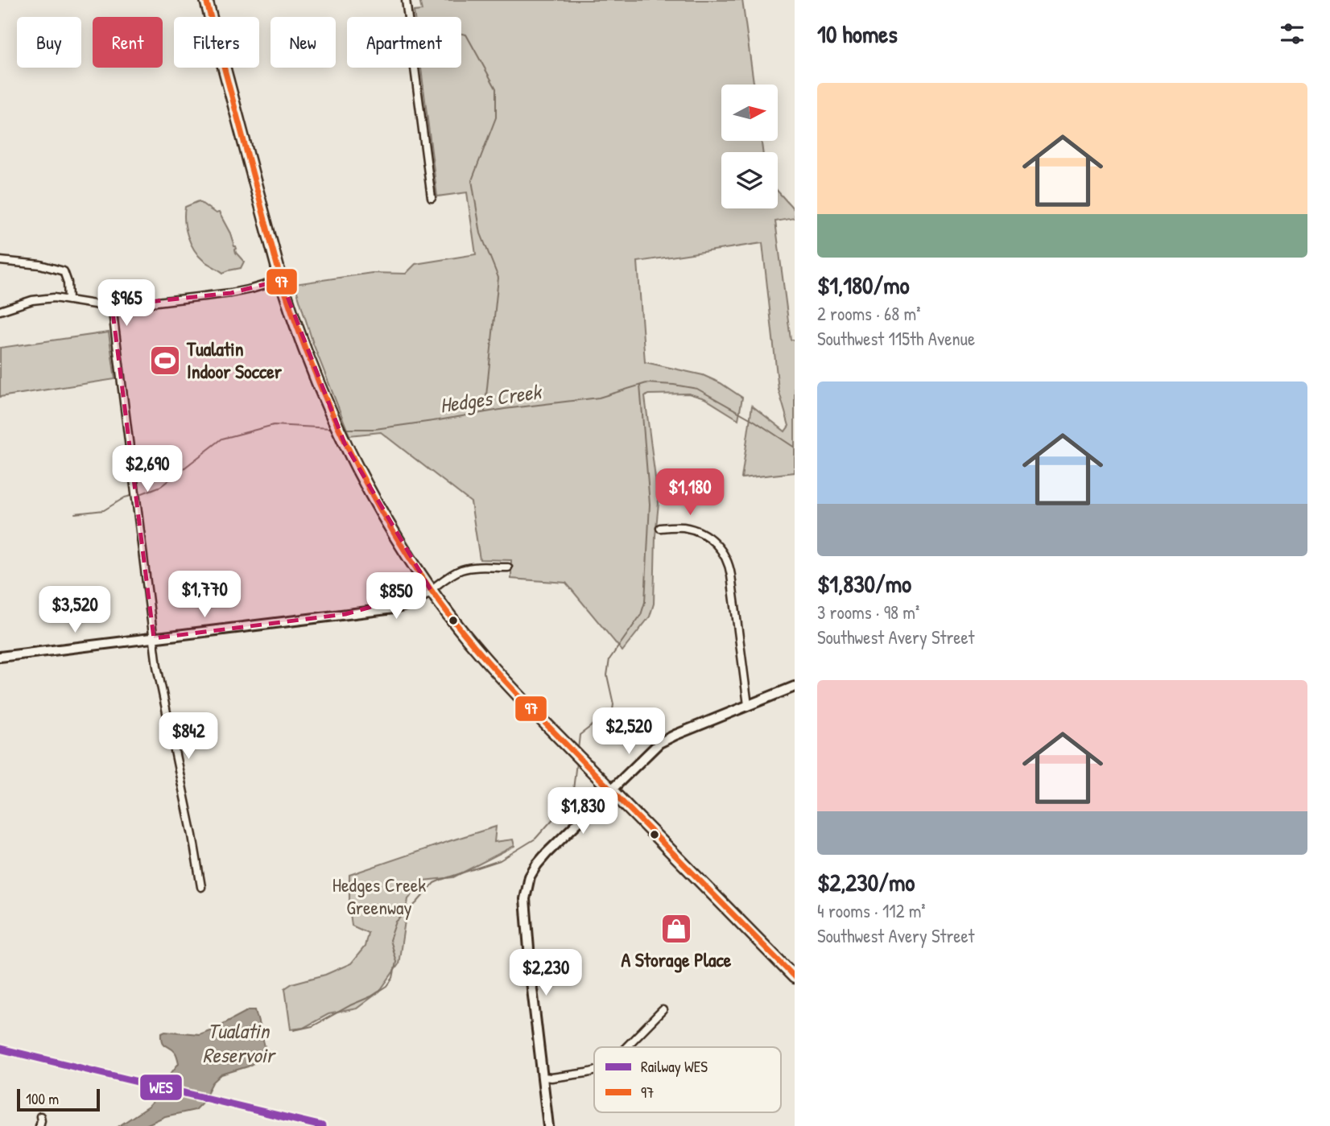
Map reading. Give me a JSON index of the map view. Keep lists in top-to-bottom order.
{
  "water": ["Hedges Creek", "Tualatin Reservoir"],
  "parks": ["Hedges Creek Greenway"],
  "places": {
    "sports": ["Tualatin Indoor Soccer"],
    "shop": ["A Storage Place"]
  },
  "lines": ["transit line 97", "rail line WES"],
  "legend": ["Railway WES", "97"],
  "scale_bar": "100 m",
  "north": "right",
  "page": {
    "heading": "10 homes",
    "chip": [
      "Buy",
      "Rent",
      "Filters",
      "New",
      "Apartment"
    ],
    "list": [
      {
        "name": "$1,180/mo",
        "note": "2 rooms · 68 m² · Southwest 115th Avenue"
      },
      {
        "name": "$1,830/mo",
        "note": "3 rooms · 98 m² · Southwest Avery Street"
      },
      {
        "name": "$2,230/mo",
        "note": "4 rooms · 112 m² · Southwest Avery Street"
      }
    ],
    "price": [
      "$965",
      "$2,690",
      "$1,180",
      "$1,770",
      "$850",
      "$3,520",
      "$2,520",
      "$842",
      "$1,830",
      "$2,230"
    ],
    "scale": "100 m"
  }
}
